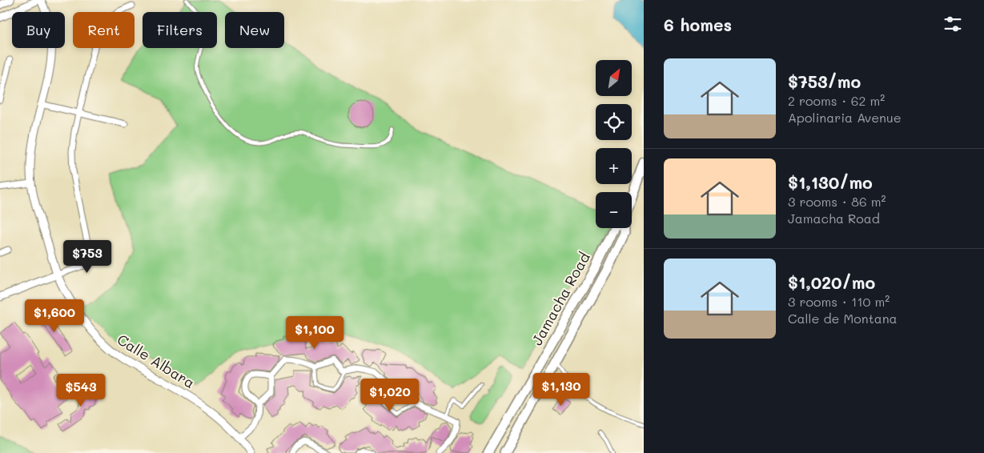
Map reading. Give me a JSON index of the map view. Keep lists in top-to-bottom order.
{
  "streets": {
    "main road": ["Jamacha Road"],
    "street": ["Calle Albara"]
  },
  "north": "top right",
  "page": {
    "heading": "6 homes",
    "chip": [
      "Buy",
      "Rent",
      "Filters",
      "New"
    ],
    "list": [
      {
        "name": "$753/mo",
        "note": "2 rooms · 62 m² · Apolinaria Avenue"
      },
      {
        "name": "$1,130/mo",
        "note": "3 rooms · 86 m² · Jamacha Road"
      },
      {
        "name": "$1,020/mo",
        "note": "3 rooms · 110 m² · Calle de Montana"
      }
    ],
    "map_buttons": ["+", "−"],
    "price": [
      "$753",
      "$1,600",
      "$1,100",
      "$1,130",
      "$543",
      "$1,020"
    ]
  }
}
